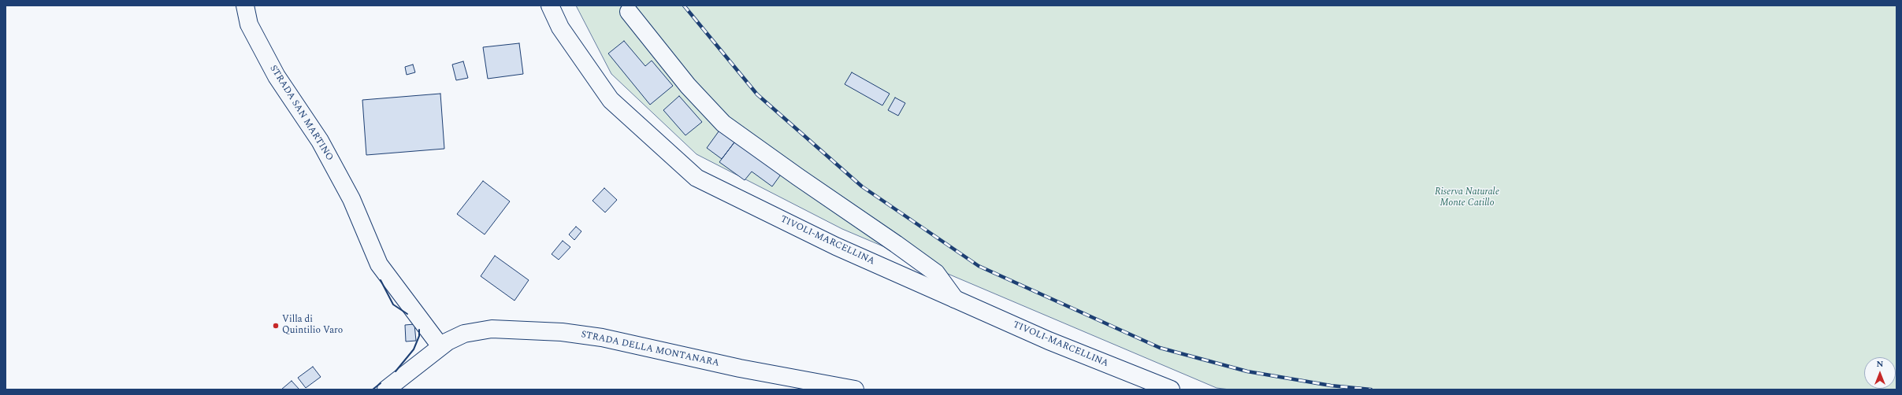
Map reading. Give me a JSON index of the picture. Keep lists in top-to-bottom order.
{
  "streets": {
    "street": ["STRADA SAN MARTINO", "TIVOLI-MARCELLINA", "STRADA DELLA MONTANARA"]
  },
  "crossings": [
    ["STRADA SAN MARTINO", "STRADA DELLA MONTANARA"]
  ],
  "parks": ["Riserva Naturale Monte Catillo"],
  "places": ["Villa di Quintilio Varo"],
  "north": "top"
}
